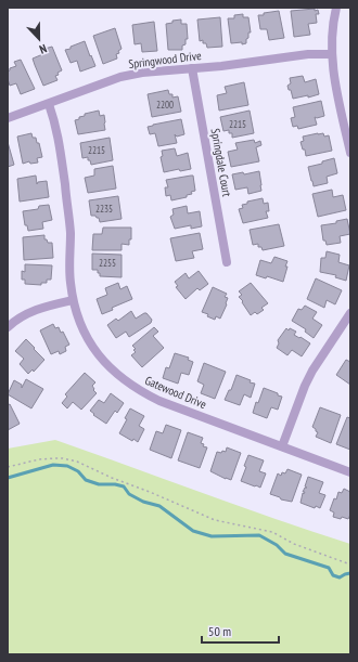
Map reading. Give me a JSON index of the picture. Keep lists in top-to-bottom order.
{
  "streets": {
    "street": ["Springwood Drive", "Springdale Court", "Gatewood Drive"]
  },
  "crossings": [
    ["Springwood Drive", "Springdale Court"],
    ["Springwood Drive", "Gatewood Drive"]
  ],
  "house_numbers": [
    "2200",
    "2215",
    "2215",
    "2235",
    "2255"
  ],
  "scale_bar": "50 m",
  "north": "bottom"
}
